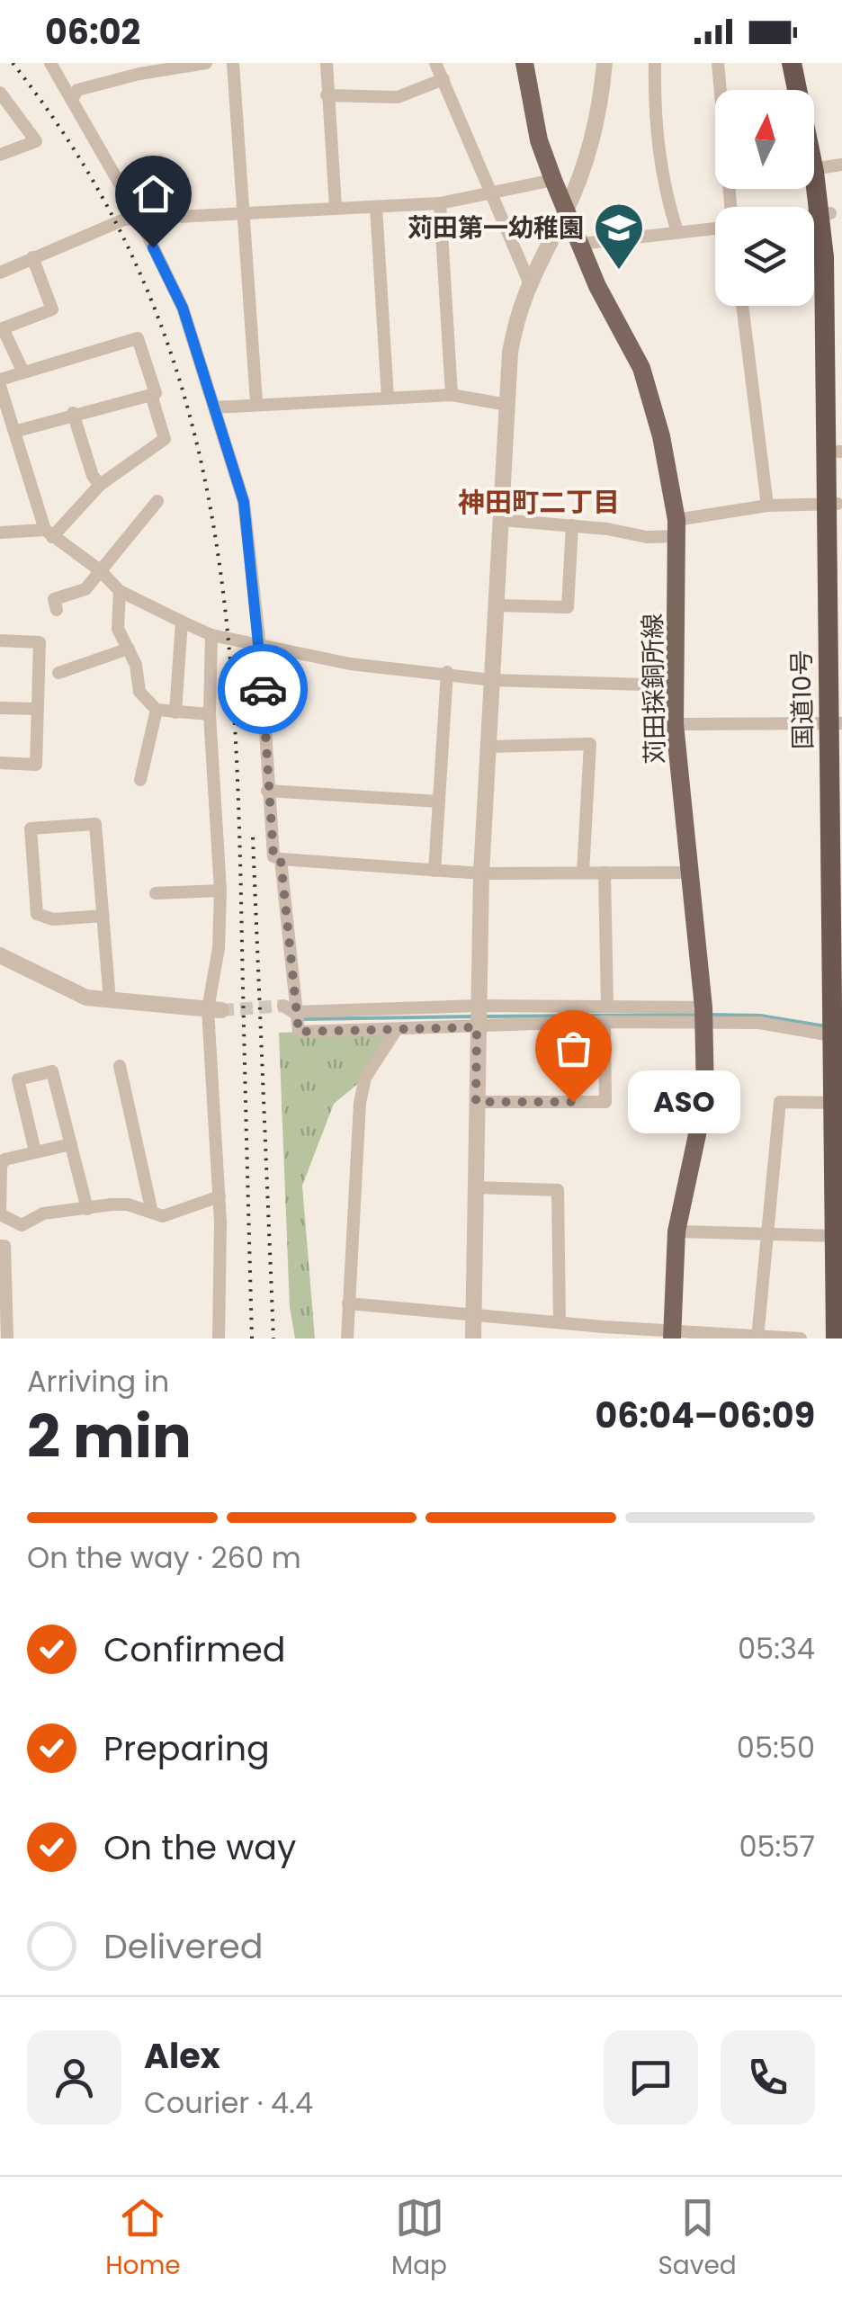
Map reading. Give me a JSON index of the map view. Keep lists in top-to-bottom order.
{
  "streets": {
    "highway": ["国道10号"],
    "main road": ["苅田採銅所線"]
  },
  "districts": ["神田町二丁目"],
  "places": {
    "school or university": ["苅田第一幼稚園"],
    "other": ["ASO"]
  },
  "north": "top",
  "page": {
    "status": "06:02",
    "bubble": "ASO",
    "heading": ["2 min", "Arriving in", "06:04–06:09"],
    "panel": ["Alex", "Courier · 4.4"],
    "bar": "On the way · 260 m",
    "list": [
      ["Confirmed", "05:34"],
      ["Preparing", "05:50"],
      ["On the way", "05:57"],
      "Delivered"
    ],
    "tabs": ["Home", "Map", "Saved"]
  }
}
